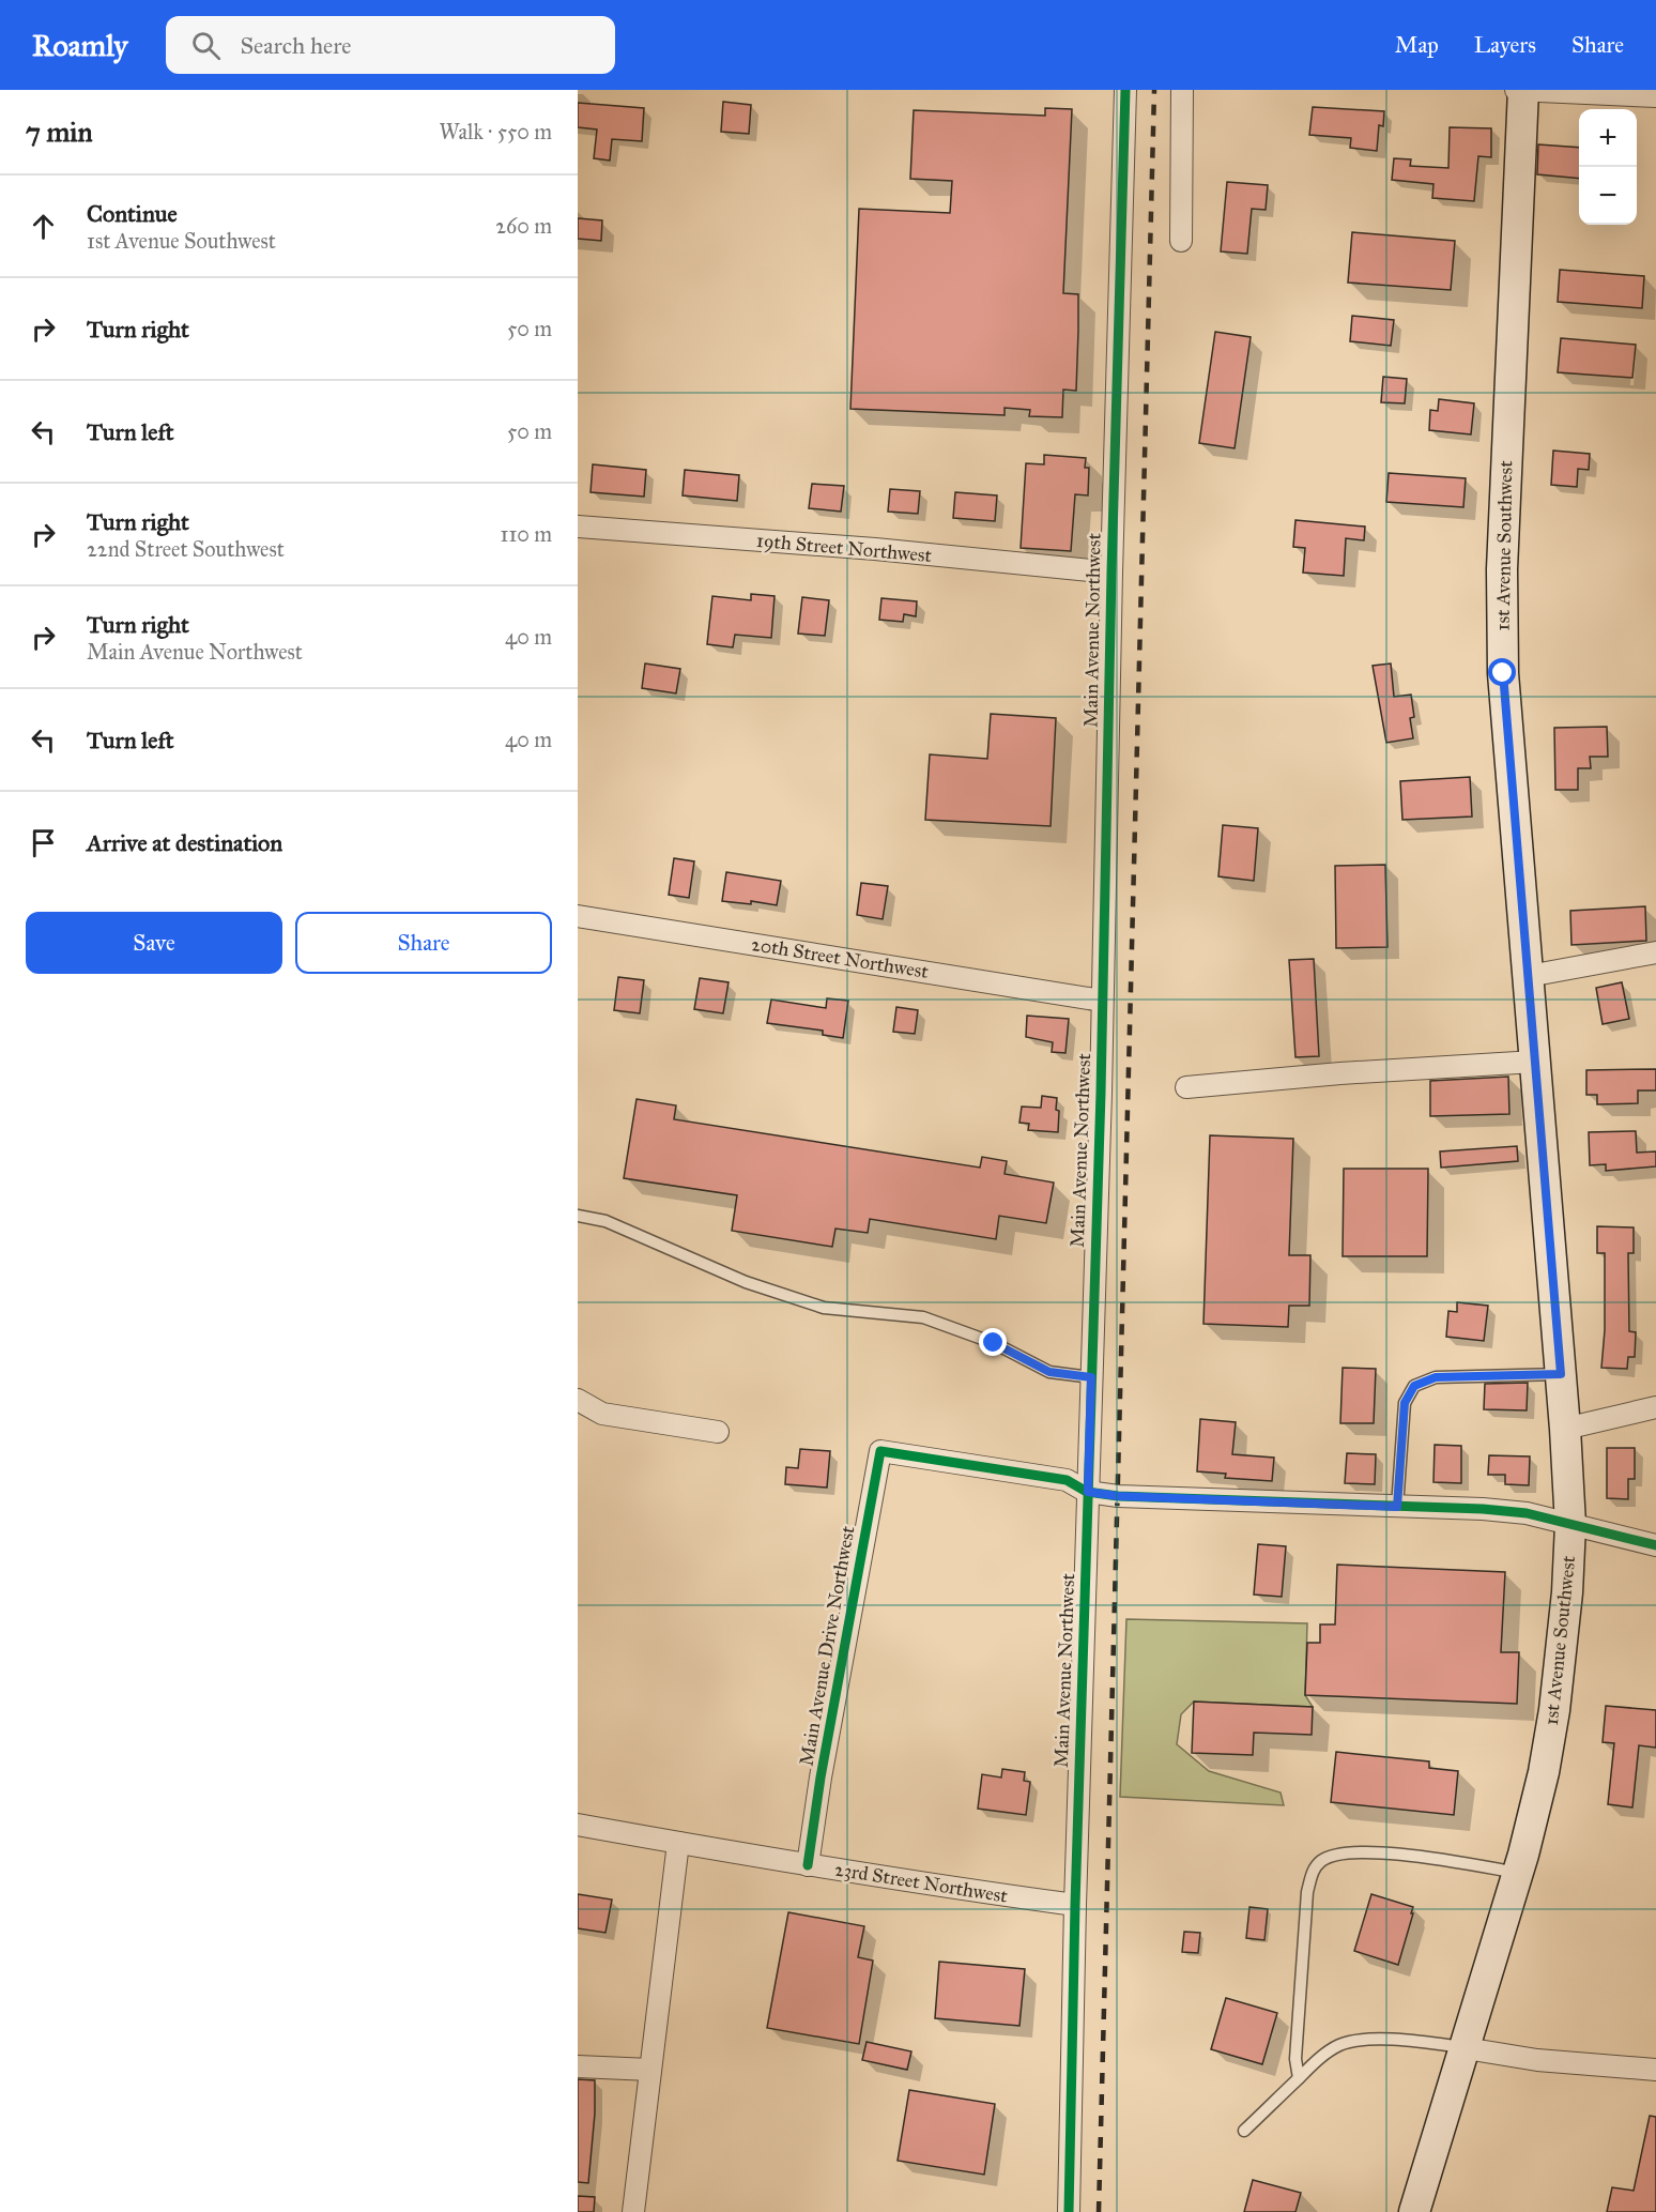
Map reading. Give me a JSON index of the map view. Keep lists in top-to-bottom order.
{
  "streets": {
    "main road": ["1st Avenue Southwest"],
    "street": [
      "19th Street Northwest",
      "Main Avenue Northwest",
      "20th Street Northwest",
      "Main Avenue Drive Northwest",
      "23rd Street Northwest"
    ]
  },
  "crossings": [
    ["19th Street Northwest", "Main Avenue Northwest"],
    ["Main Avenue Northwest", "20th Street Northwest"],
    ["Main Avenue Northwest", "Main Avenue Drive Northwest"],
    ["Main Avenue Northwest", "23rd Street Northwest"],
    ["Main Avenue Drive Northwest", "23rd Street Northwest"]
  ],
  "page": {
    "header": "Roamly",
    "search": "Search here",
    "nav": ["Map", "Layers", "Share"],
    "heading": ["7 min", "Walk · 550 m"],
    "map_buttons": ["+", "−"],
    "list": [
      ["Continue", "1st Avenue Southwest", "260 m"],
      ["Turn right", "50 m"],
      ["Turn left", "50 m"],
      ["Turn right", "22nd Street Southwest", "110 m"],
      ["Turn right", "Main Avenue Northwest", "40 m"],
      ["Turn left", "40 m"],
      "Arrive at destination"
    ],
    "buttons": ["Save", "Share"]
  }
}
